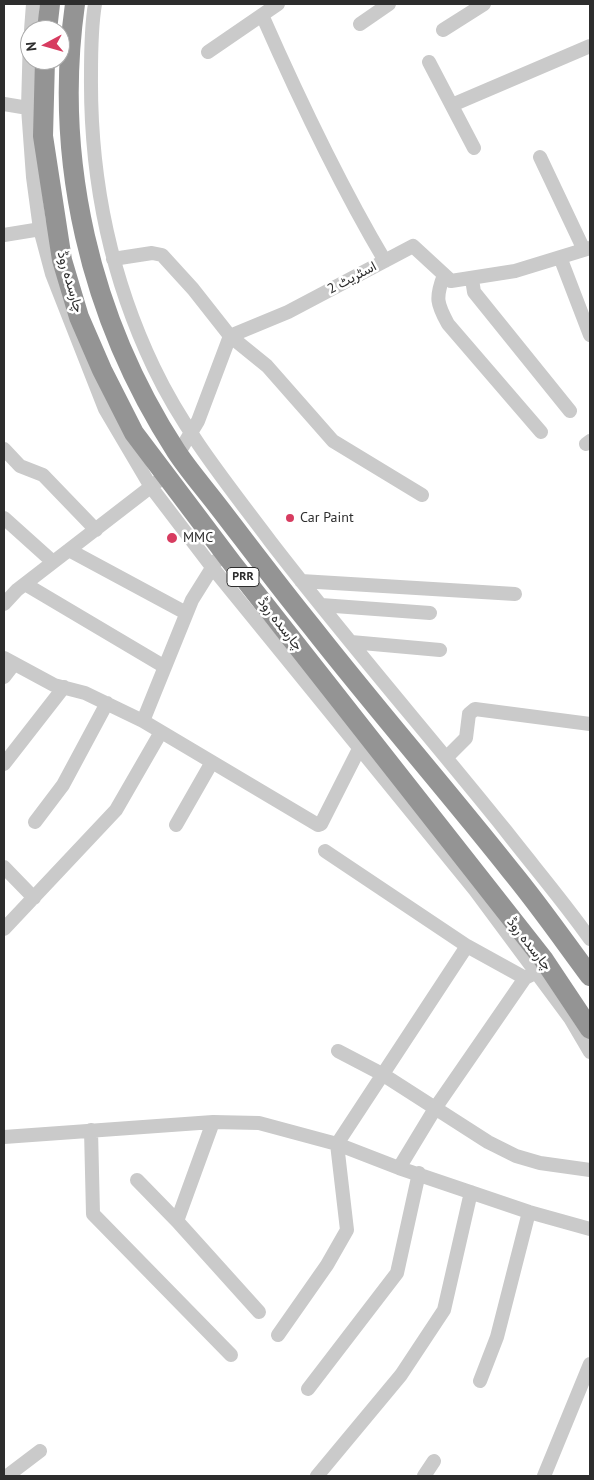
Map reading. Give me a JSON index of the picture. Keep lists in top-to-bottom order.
{
  "streets": {
    "highway": ["چارسدہ روڈ", "PRR"],
    "street": ["اسٹریٹ 2"]
  },
  "places": ["Car Paint", "MMC"],
  "north": "left"
}
